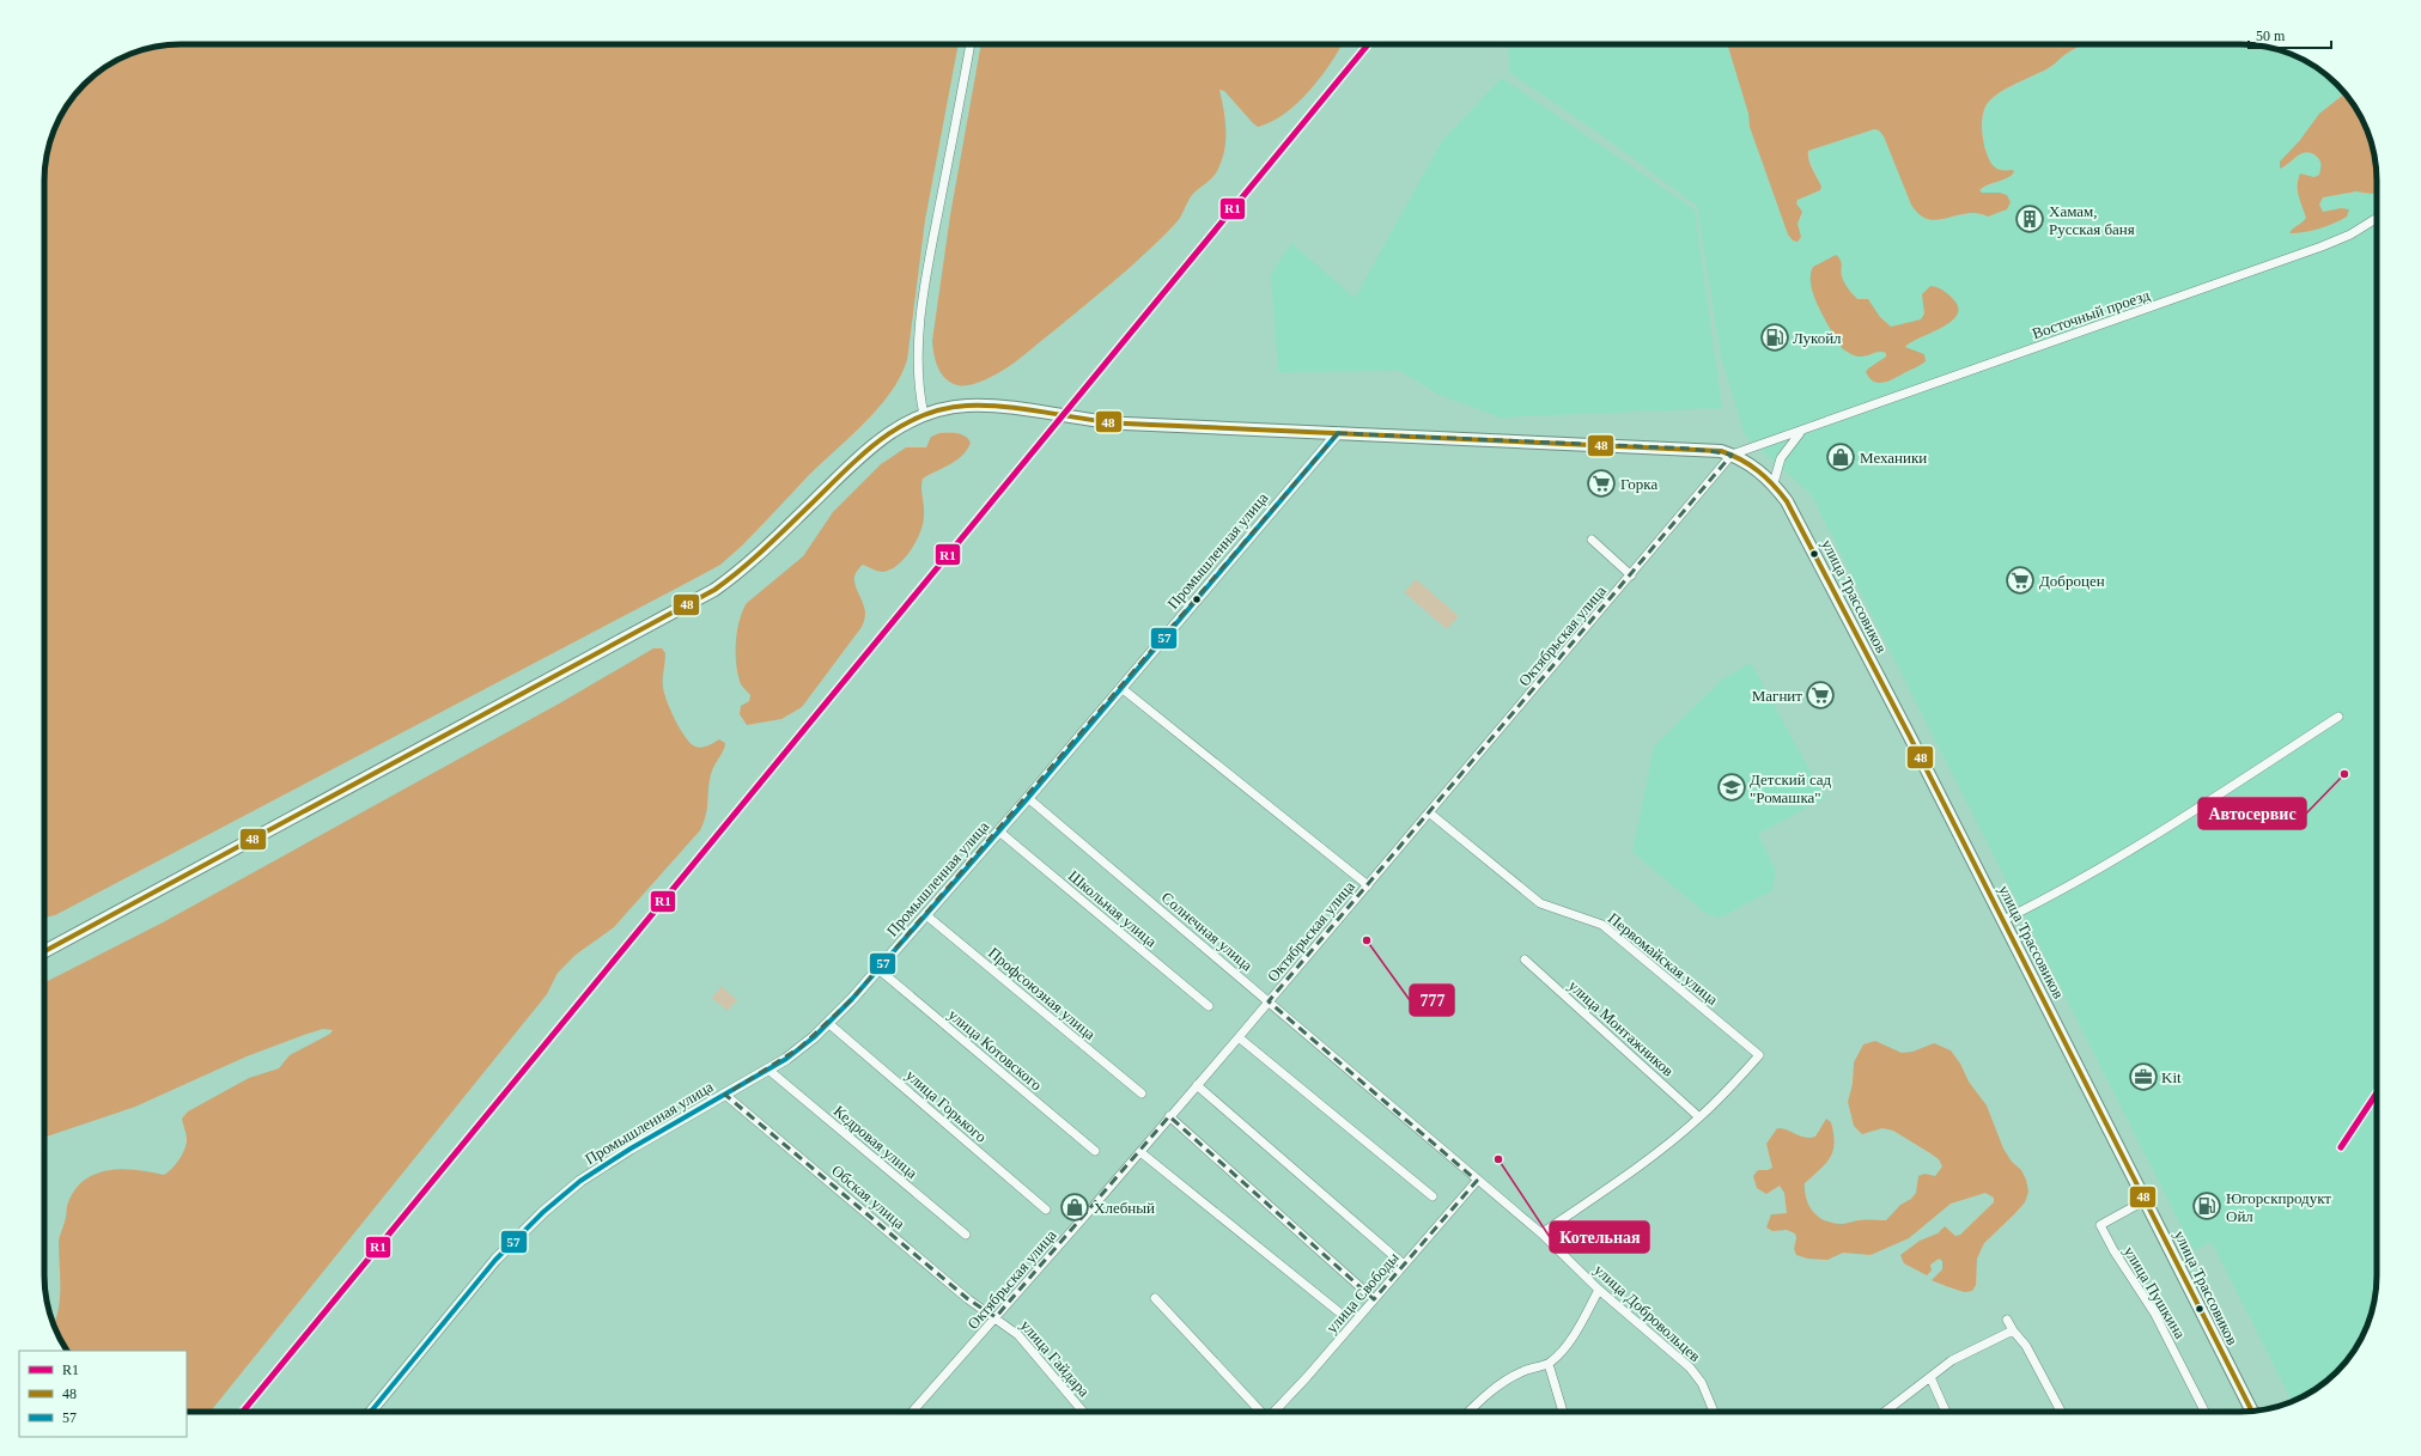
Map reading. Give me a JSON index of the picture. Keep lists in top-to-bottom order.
{
  "streets": {
    "main road": ["улица Трассовиков"],
    "street": [
      "Восточный проезд",
      "Промышленная улица",
      "Октябрьская улица",
      "Школьная улица",
      "Солнечная улица",
      "Первомайская улица",
      "Профсоюзная улица",
      "улица Монтажников",
      "улица Котовского",
      "улица Горького",
      "Кедровая улица",
      "Обская улица",
      "улица Свободы",
      "улица Пушкина",
      "улица Добровольцев",
      "улица Гайдара"
    ]
  },
  "crossings": [
    ["Восточный проезд", "улица Трассовиков"],
    ["Восточный проезд", "Октябрьская улица"],
    ["Промышленная улица", "улица Трассовиков"],
    ["Промышленная улица", "Школьная улица"],
    ["Промышленная улица", "Солнечная улица"],
    ["Промышленная улица", "Профсоюзная улица"],
    ["Промышленная улица", "улица Котовского"],
    ["Промышленная улица", "улица Горького"],
    ["Промышленная улица", "Кедровая улица"],
    ["Промышленная улица", "Обская улица"],
    ["улица Трассовиков", "Октябрьская улица"],
    ["улица Трассовиков", "улица Пушкина"],
    ["Октябрьская улица", "Солнечная улица"],
    ["Октябрьская улица", "Первомайская улица"],
    ["Октябрьская улица", "Обская улица"],
    ["Октябрьская улица", "улица Гайдара"],
    ["Солнечная улица", "улица Свободы"],
    ["Солнечная улица", "улица Добровольцев"],
    ["Первомайская улица", "улица Монтажников"],
    ["Обская улица", "улица Гайдара"],
    ["улица Свободы", "улица Добровольцев"]
  ],
  "places": {
    "building": ["Хамам, Русская баня"],
    "fuel station": ["Лукойл", "Югорскпродукт Ойл"],
    "shop": ["Механики", "Хлебный"],
    "supermarket": ["Горка", "Доброцен", "Магнит"],
    "other": ["Автосервис", "777", "Котельная"],
    "school or university": ["Детский сад \"Ромашка\""],
    "office": ["Kit"]
  },
  "lines": ["transit line R1", "transit line 48", "transit line 57"],
  "legend": ["R1", "48", "57"],
  "scale_bar": "50 m"
}
